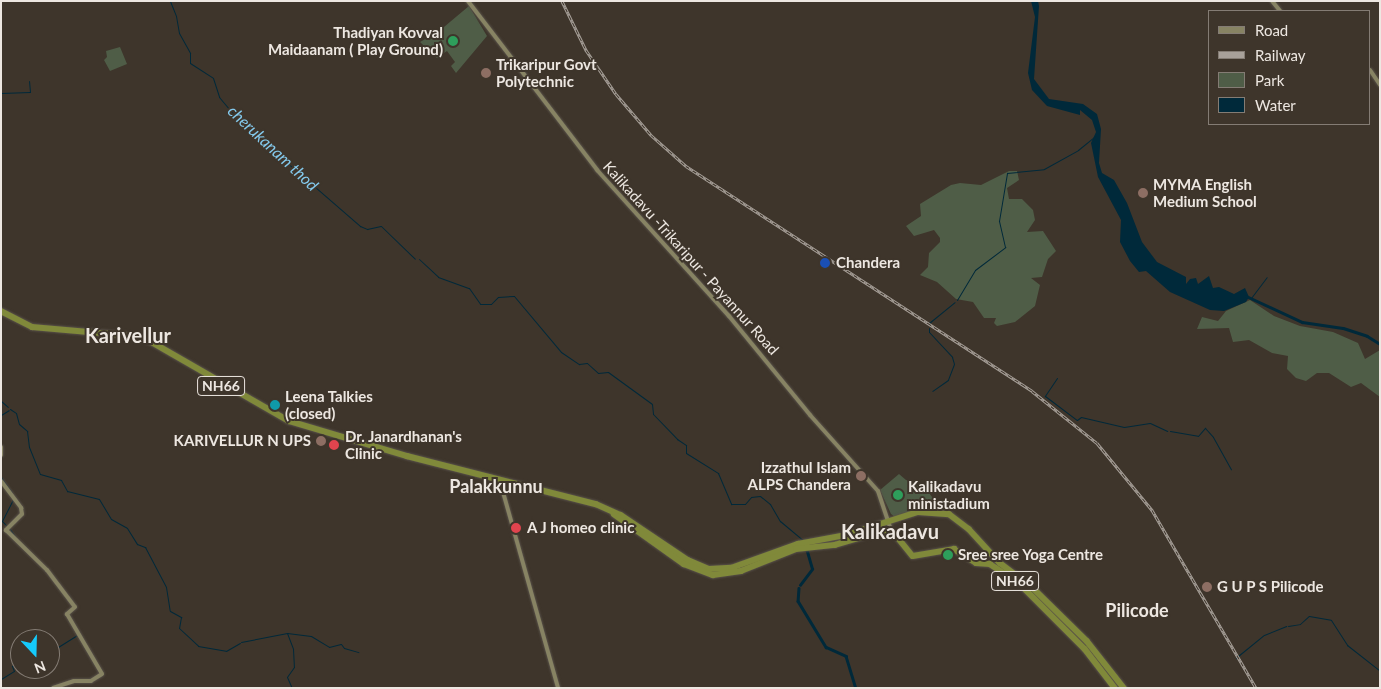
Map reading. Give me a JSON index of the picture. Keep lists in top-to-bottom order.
{
  "streets": {
    "highway": ["NH66"],
    "main road": ["Kalikadavu -Trikaripur - Payannur Road"]
  },
  "crossings": [
    ["Kalikadavu -Trikaripur - Payannur Road", "NH66"]
  ],
  "districts": [
    "Karivellur",
    "Palakkunnu",
    "Kalikadavu",
    "Pilicode"
  ],
  "water": ["cherukanam thod"],
  "places": [
    "Thadiyan Kovval Maidaanam ( Play Ground)",
    "Trikaripur Govt Polytechnic",
    "MYMA English Medium School",
    "Chandera",
    "Leena Talkies (closed)",
    "KARIVELLUR N UPS",
    "Dr. Janardhanan's Clinic",
    "Izzathul Islam ALPS Chandera",
    "Kalikadavu ministadium",
    "A J homeo clinic",
    "Sree sree Yoga Centre",
    "G U P S Pilicode"
  ],
  "legend": [
    "Road",
    "Railway",
    "Park",
    "Water"
  ],
  "north": "bottom"
}
